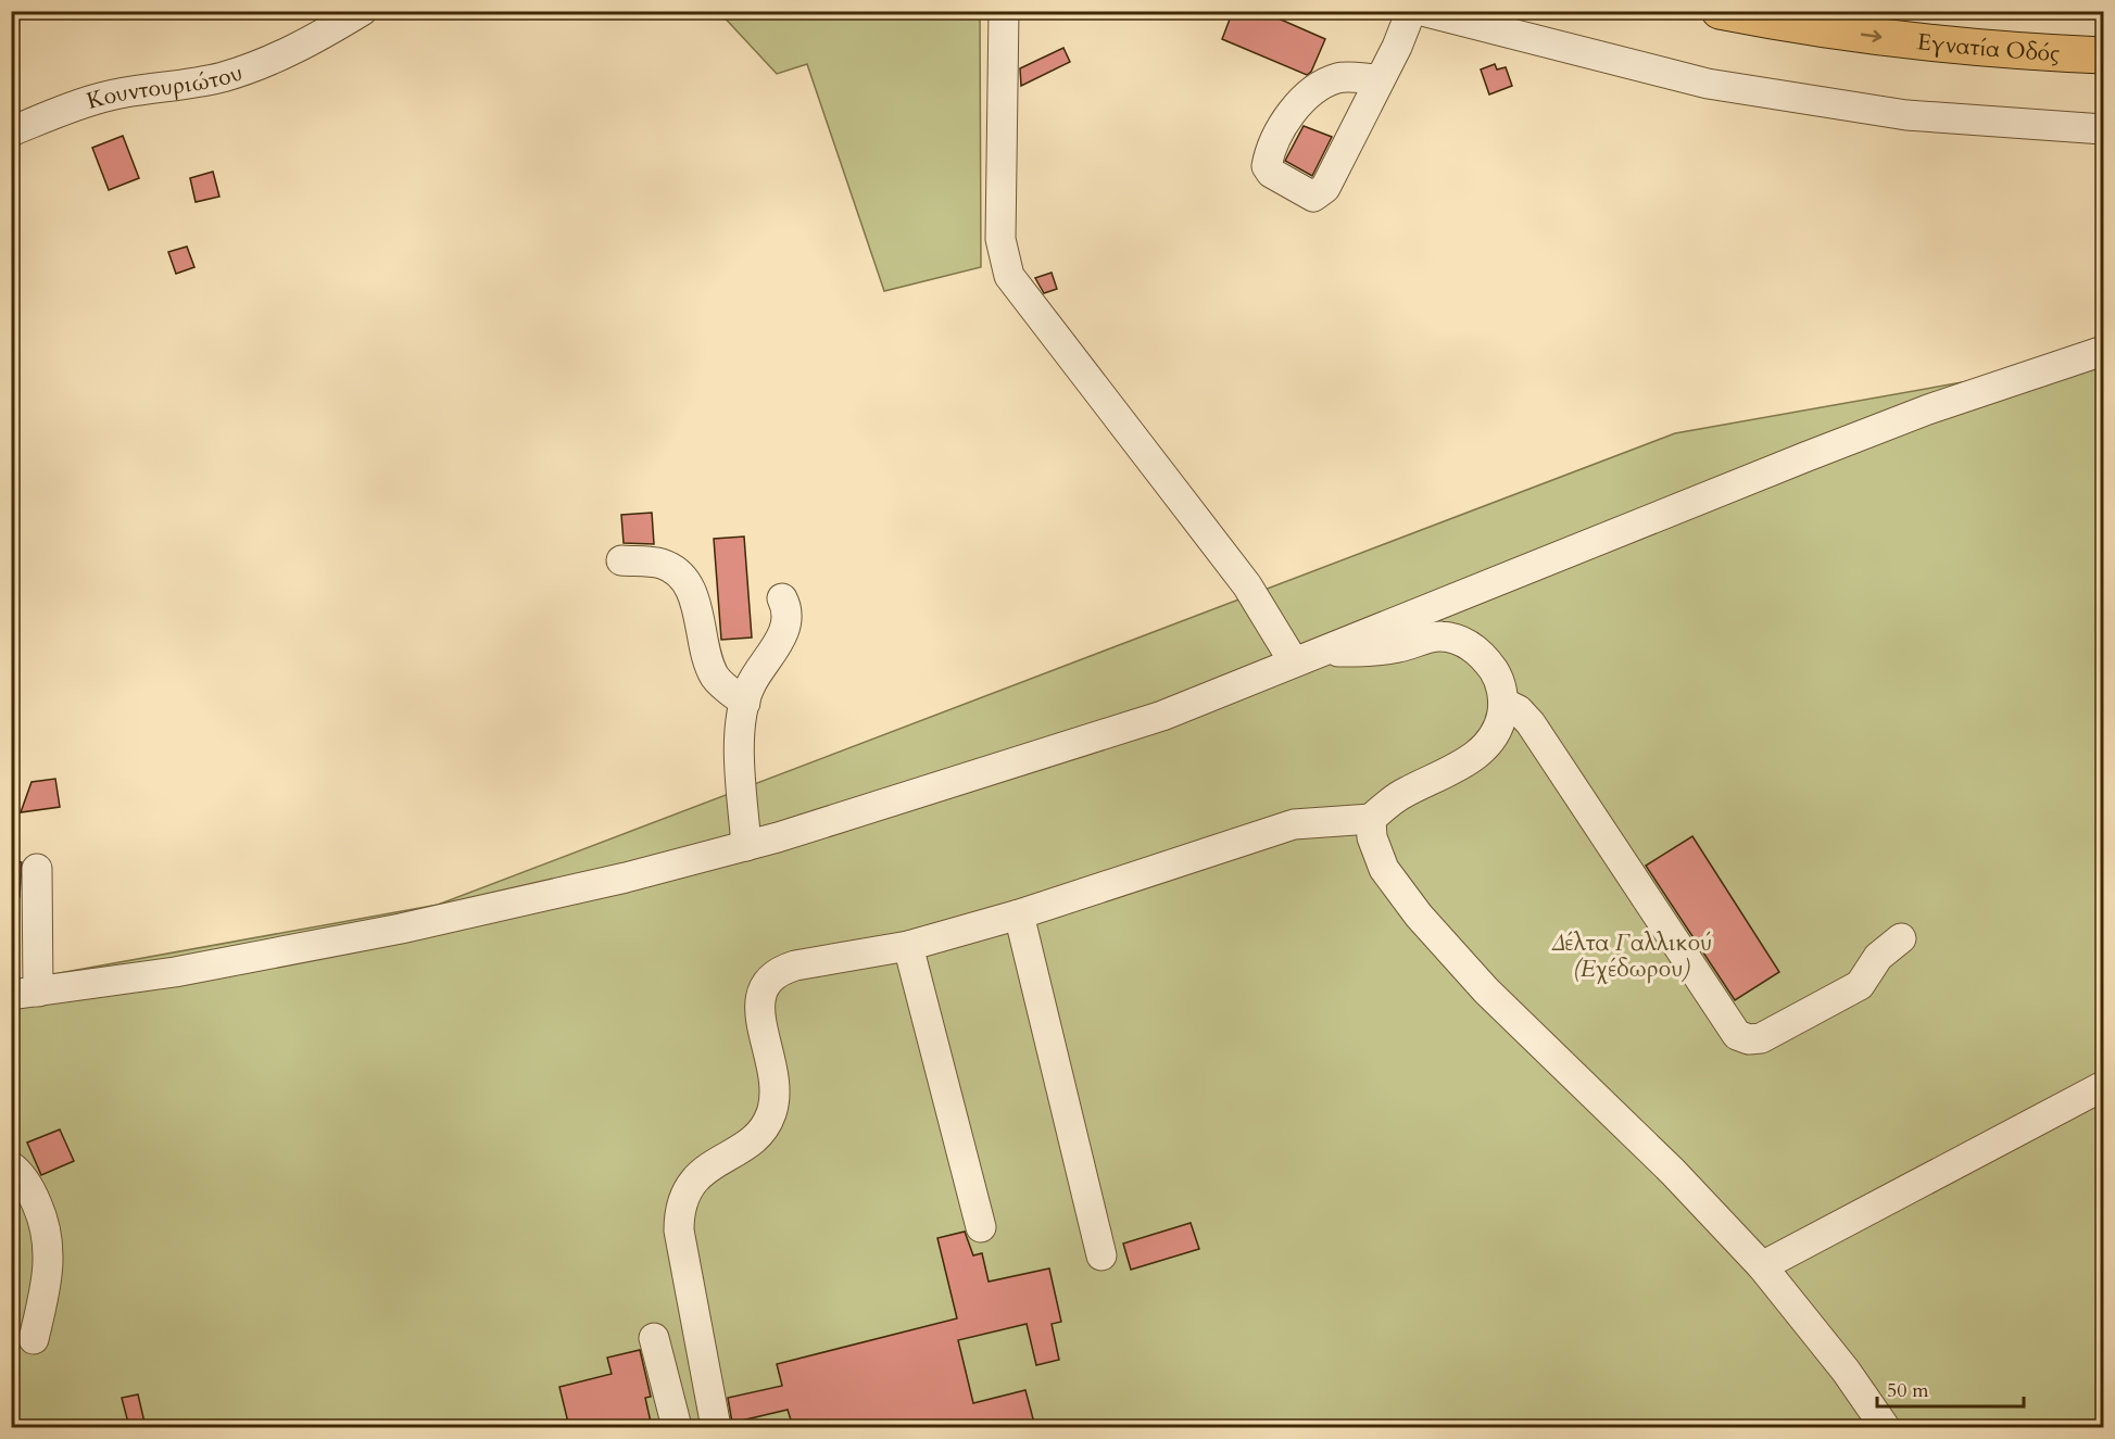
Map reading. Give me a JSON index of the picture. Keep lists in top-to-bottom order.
{
  "streets": {
    "highway": ["Εγνατία Οδός"],
    "street": ["Κουντουριώτου"]
  },
  "one_way": ["Εγνατία Οδός"],
  "parks": ["Δέλτα Γαλλικού (Εχέδωρου)"],
  "scale_bar": "50 m"
}
